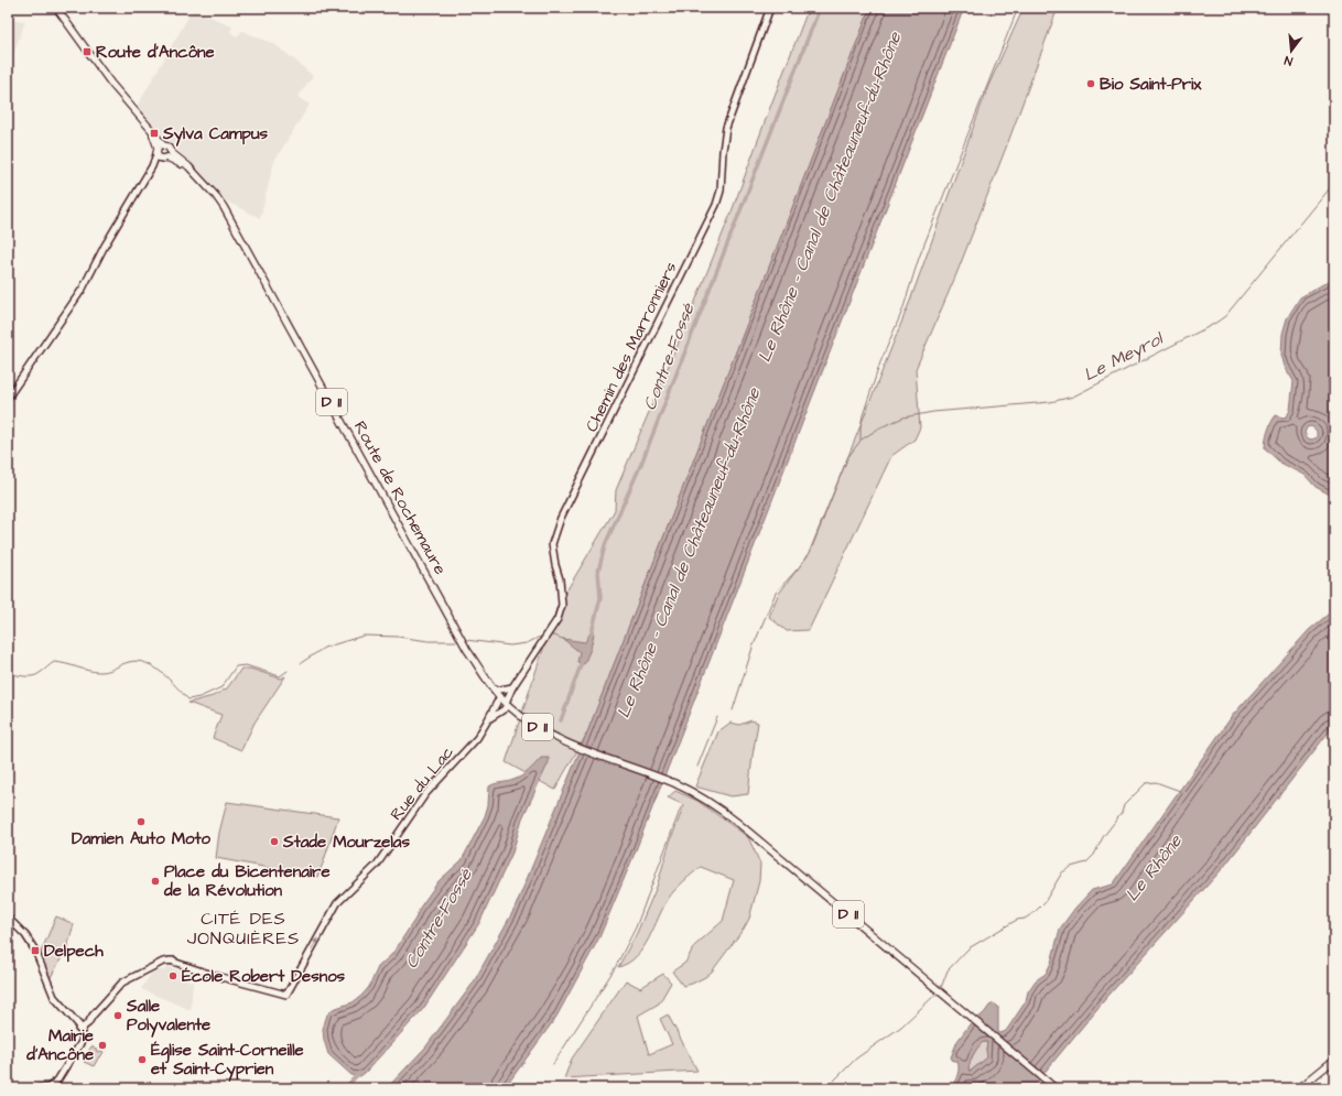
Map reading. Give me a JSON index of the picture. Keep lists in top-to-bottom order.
{
  "streets": {
    "main road": ["D 11", "Route de Rochemaure"],
    "street": ["Chemin des Marronniers", "Rue du Lac"]
  },
  "crossings": [
    ["Chemin des Marronniers", "Route de Rochemaure"],
    ["Route de Rochemaure", "Rue du Lac"]
  ],
  "one_way": ["Rue du Lac"],
  "districts": ["CITÉ DES JONQUIÈRES"],
  "water": [
    "Le Rhône - Canal de Châteauneuf-du-Rhône",
    "Contre-Fossé",
    "Le Meyrol",
    "Le Rhône"
  ],
  "places": {
    "transit": ["Route d'Ancône", "Sylva Campus", "Delpech"],
    "other": [
      "Bio Saint-Prix",
      "Damien Auto Moto",
      "Stade Mourzelas",
      "Place du Bicentenaire de la Révolution",
      "École Robert Desnos",
      "Salle Polyvalente",
      "Mairie d'Ancône",
      "Église Saint-Corneille et Saint-Cyprien"
    ]
  },
  "north": "bottom"
}
